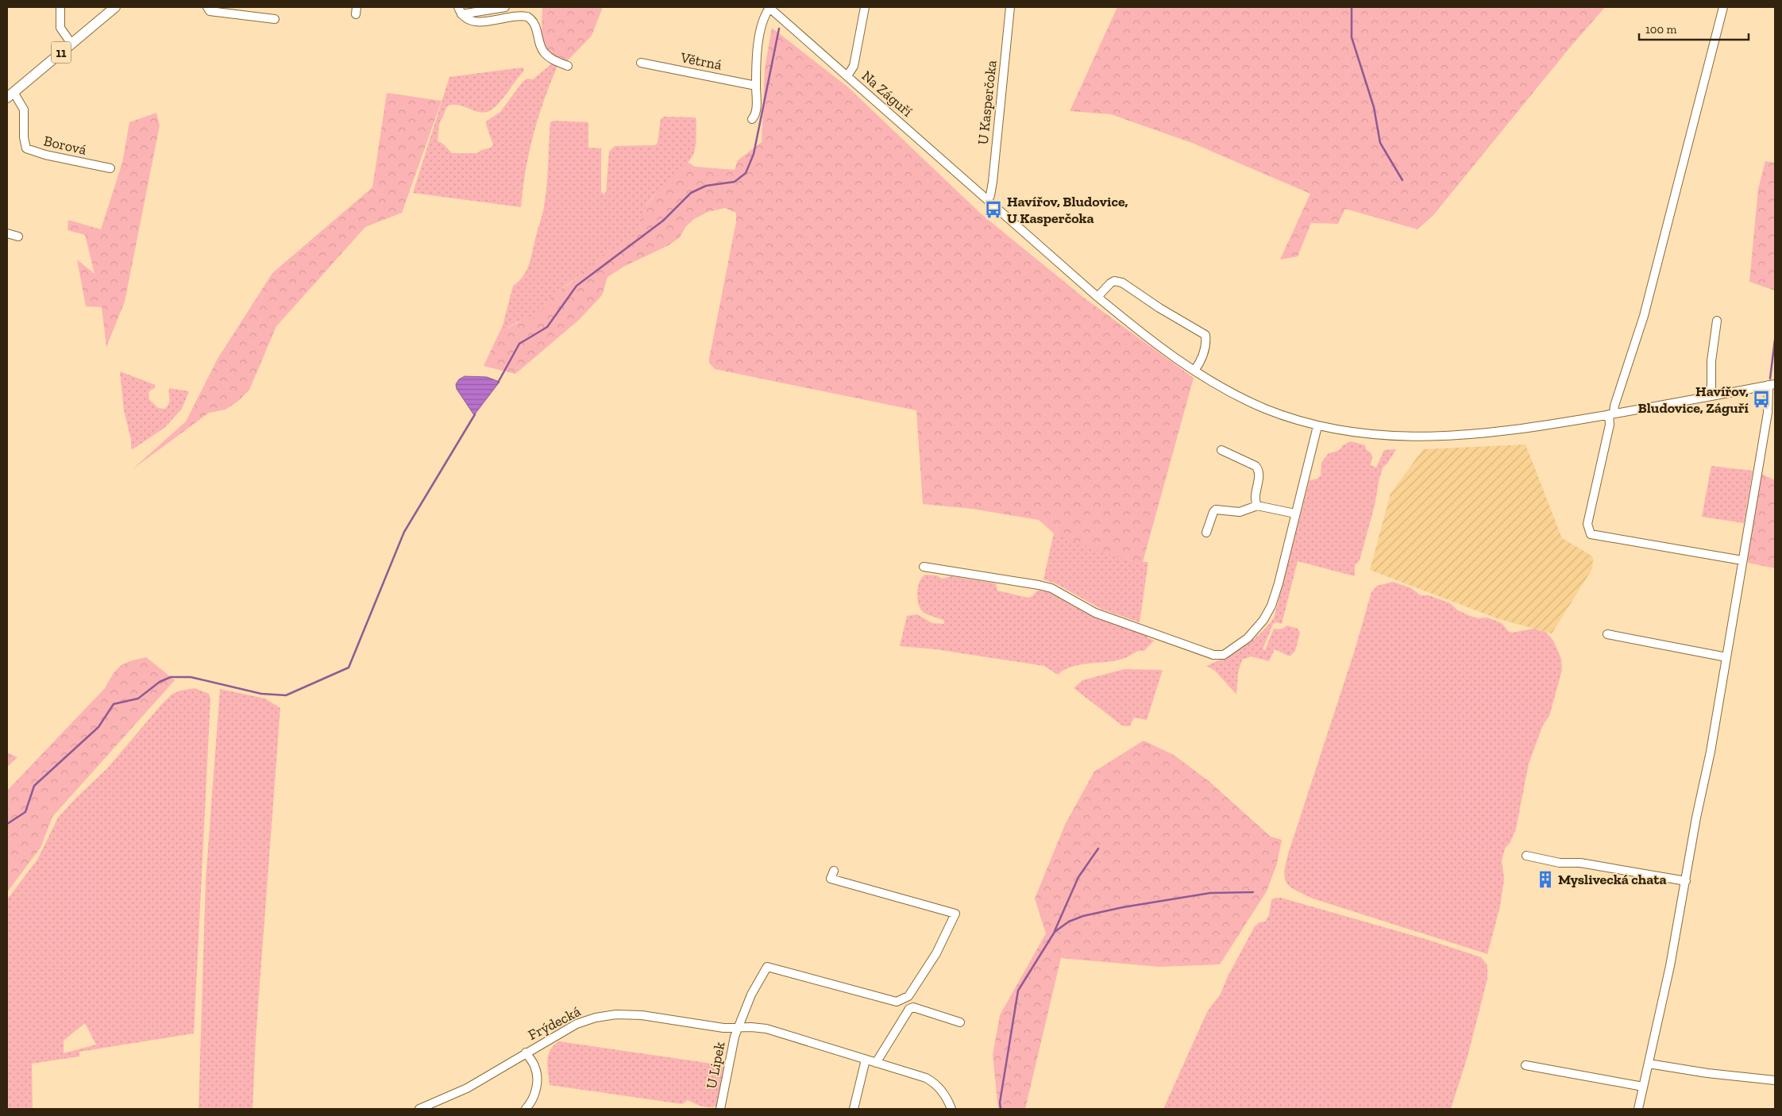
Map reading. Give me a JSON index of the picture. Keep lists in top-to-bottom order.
{
  "streets": {
    "main road": ["11"],
    "street": [
      "Větrná",
      "Na Záguří",
      "U Kasperčoka",
      "Borová",
      "Frýdecká",
      "U Lipek"
    ]
  },
  "crossings": [
    ["11", "Borová"],
    ["Na Záguří", "U Kasperčoka"],
    ["Frýdecká", "U Lipek"]
  ],
  "places": {
    "bus stop": ["Havířov, Bludovice, U Kasperčoka", "Havířov, Bludovice, Záguří"],
    "building": ["Myslivecká chata"]
  },
  "scale_bar": "100 m"
}
